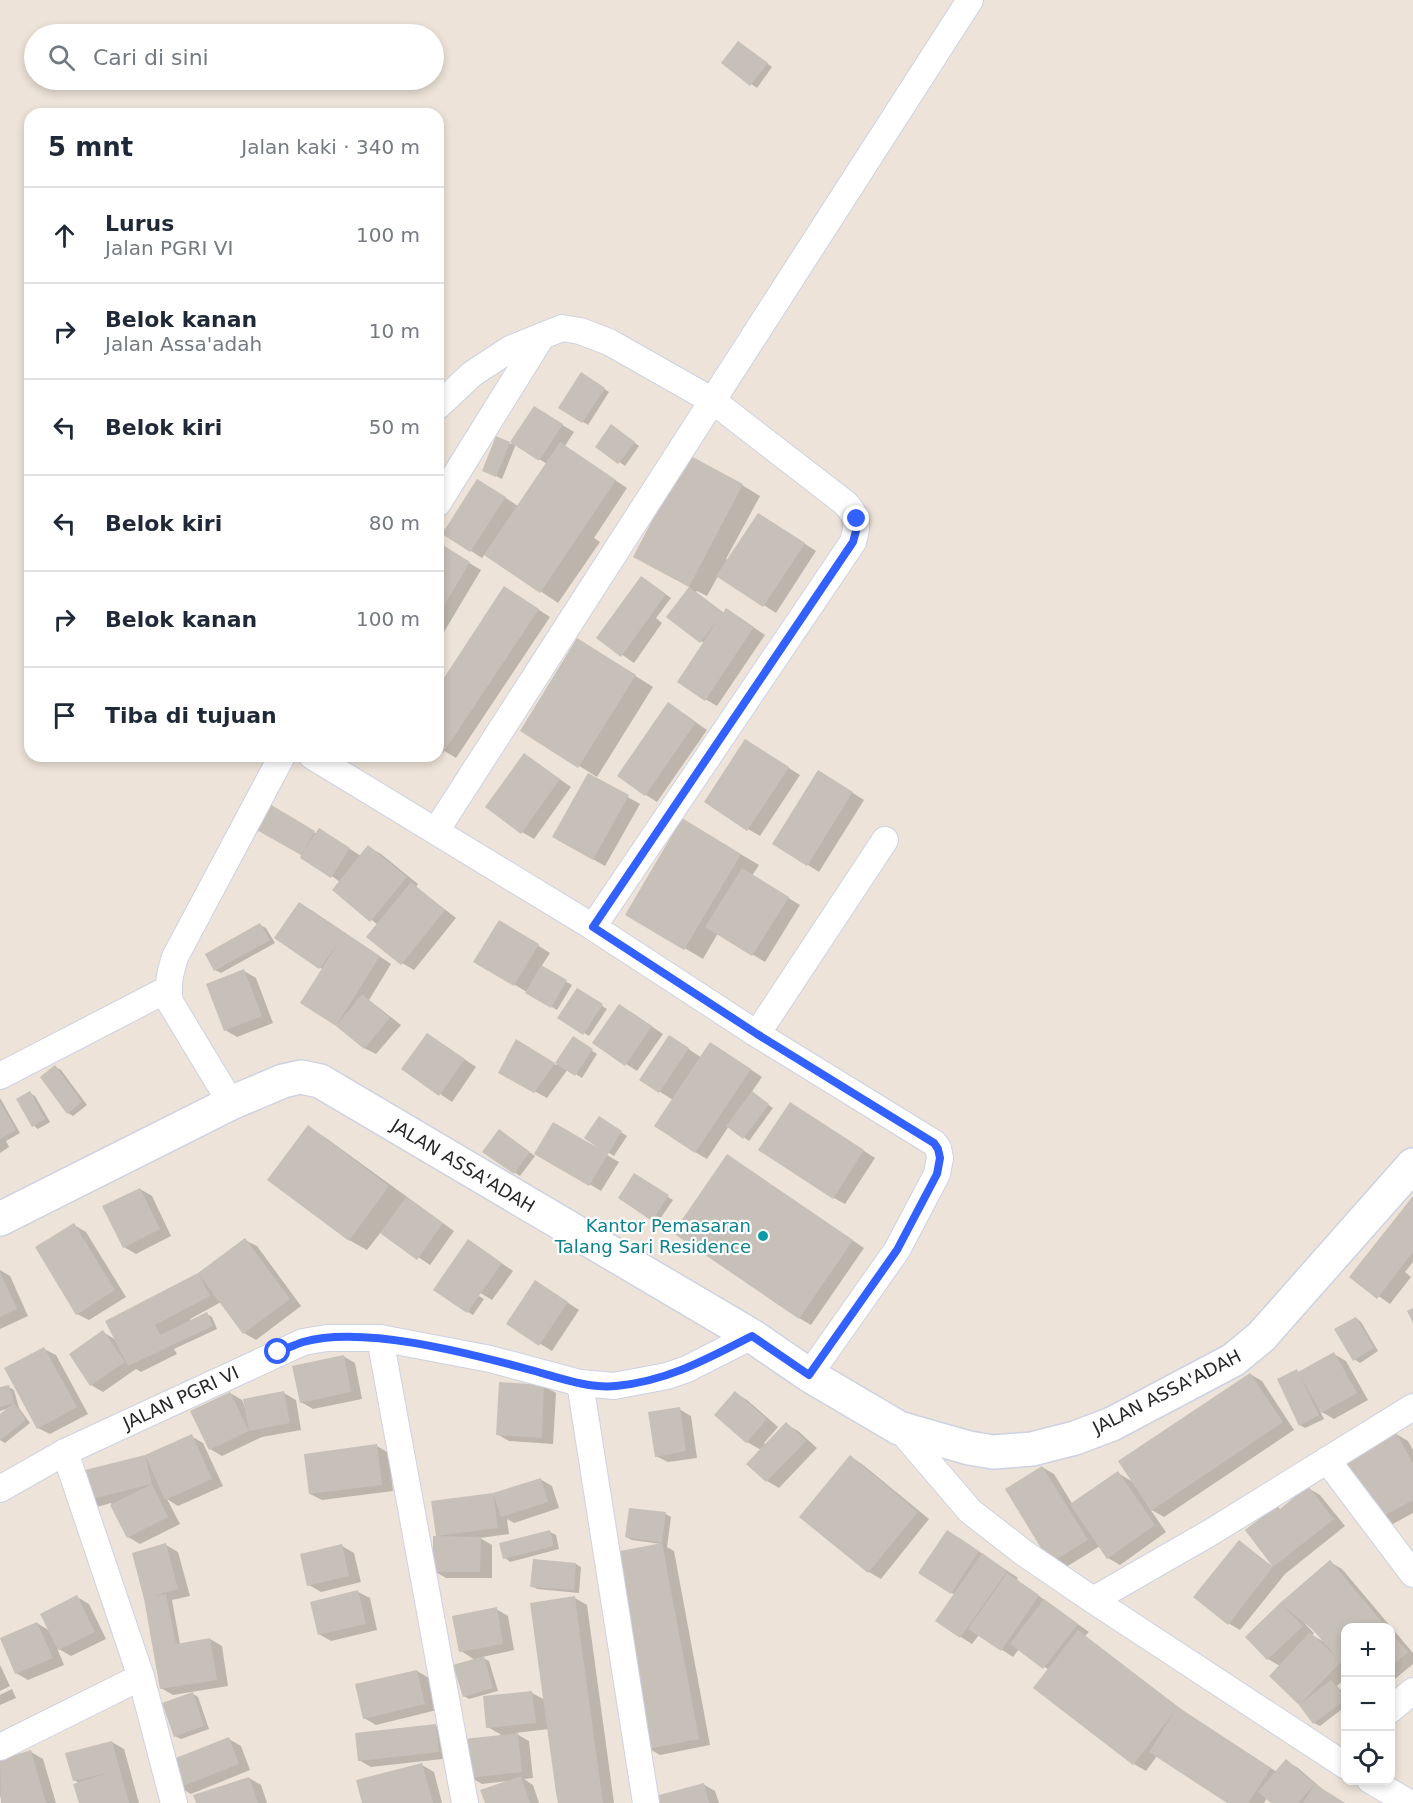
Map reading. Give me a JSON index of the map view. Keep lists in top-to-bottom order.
{
  "streets": {
    "street": ["JALAN ASSA'ADAH", "JALAN PGRI VI"]
  },
  "crossings": [
    ["JALAN ASSA'ADAH", "JALAN PGRI VI"]
  ],
  "places": ["Kantor Pemasaran Talang Sari Residence"],
  "page": {
    "search": "Cari di sini",
    "heading": ["5 mnt", "Jalan kaki · 340 m"],
    "list": [
      ["Lurus", "Jalan PGRI VI", "100 m"],
      ["Belok kanan", "Jalan Assa'adah", "10 m"],
      ["Belok kiri", "50 m"],
      ["Belok kiri", "80 m"],
      ["Belok kanan", "100 m"],
      "Tiba di tujuan"
    ],
    "map_buttons": ["+", "−"]
  }
}
